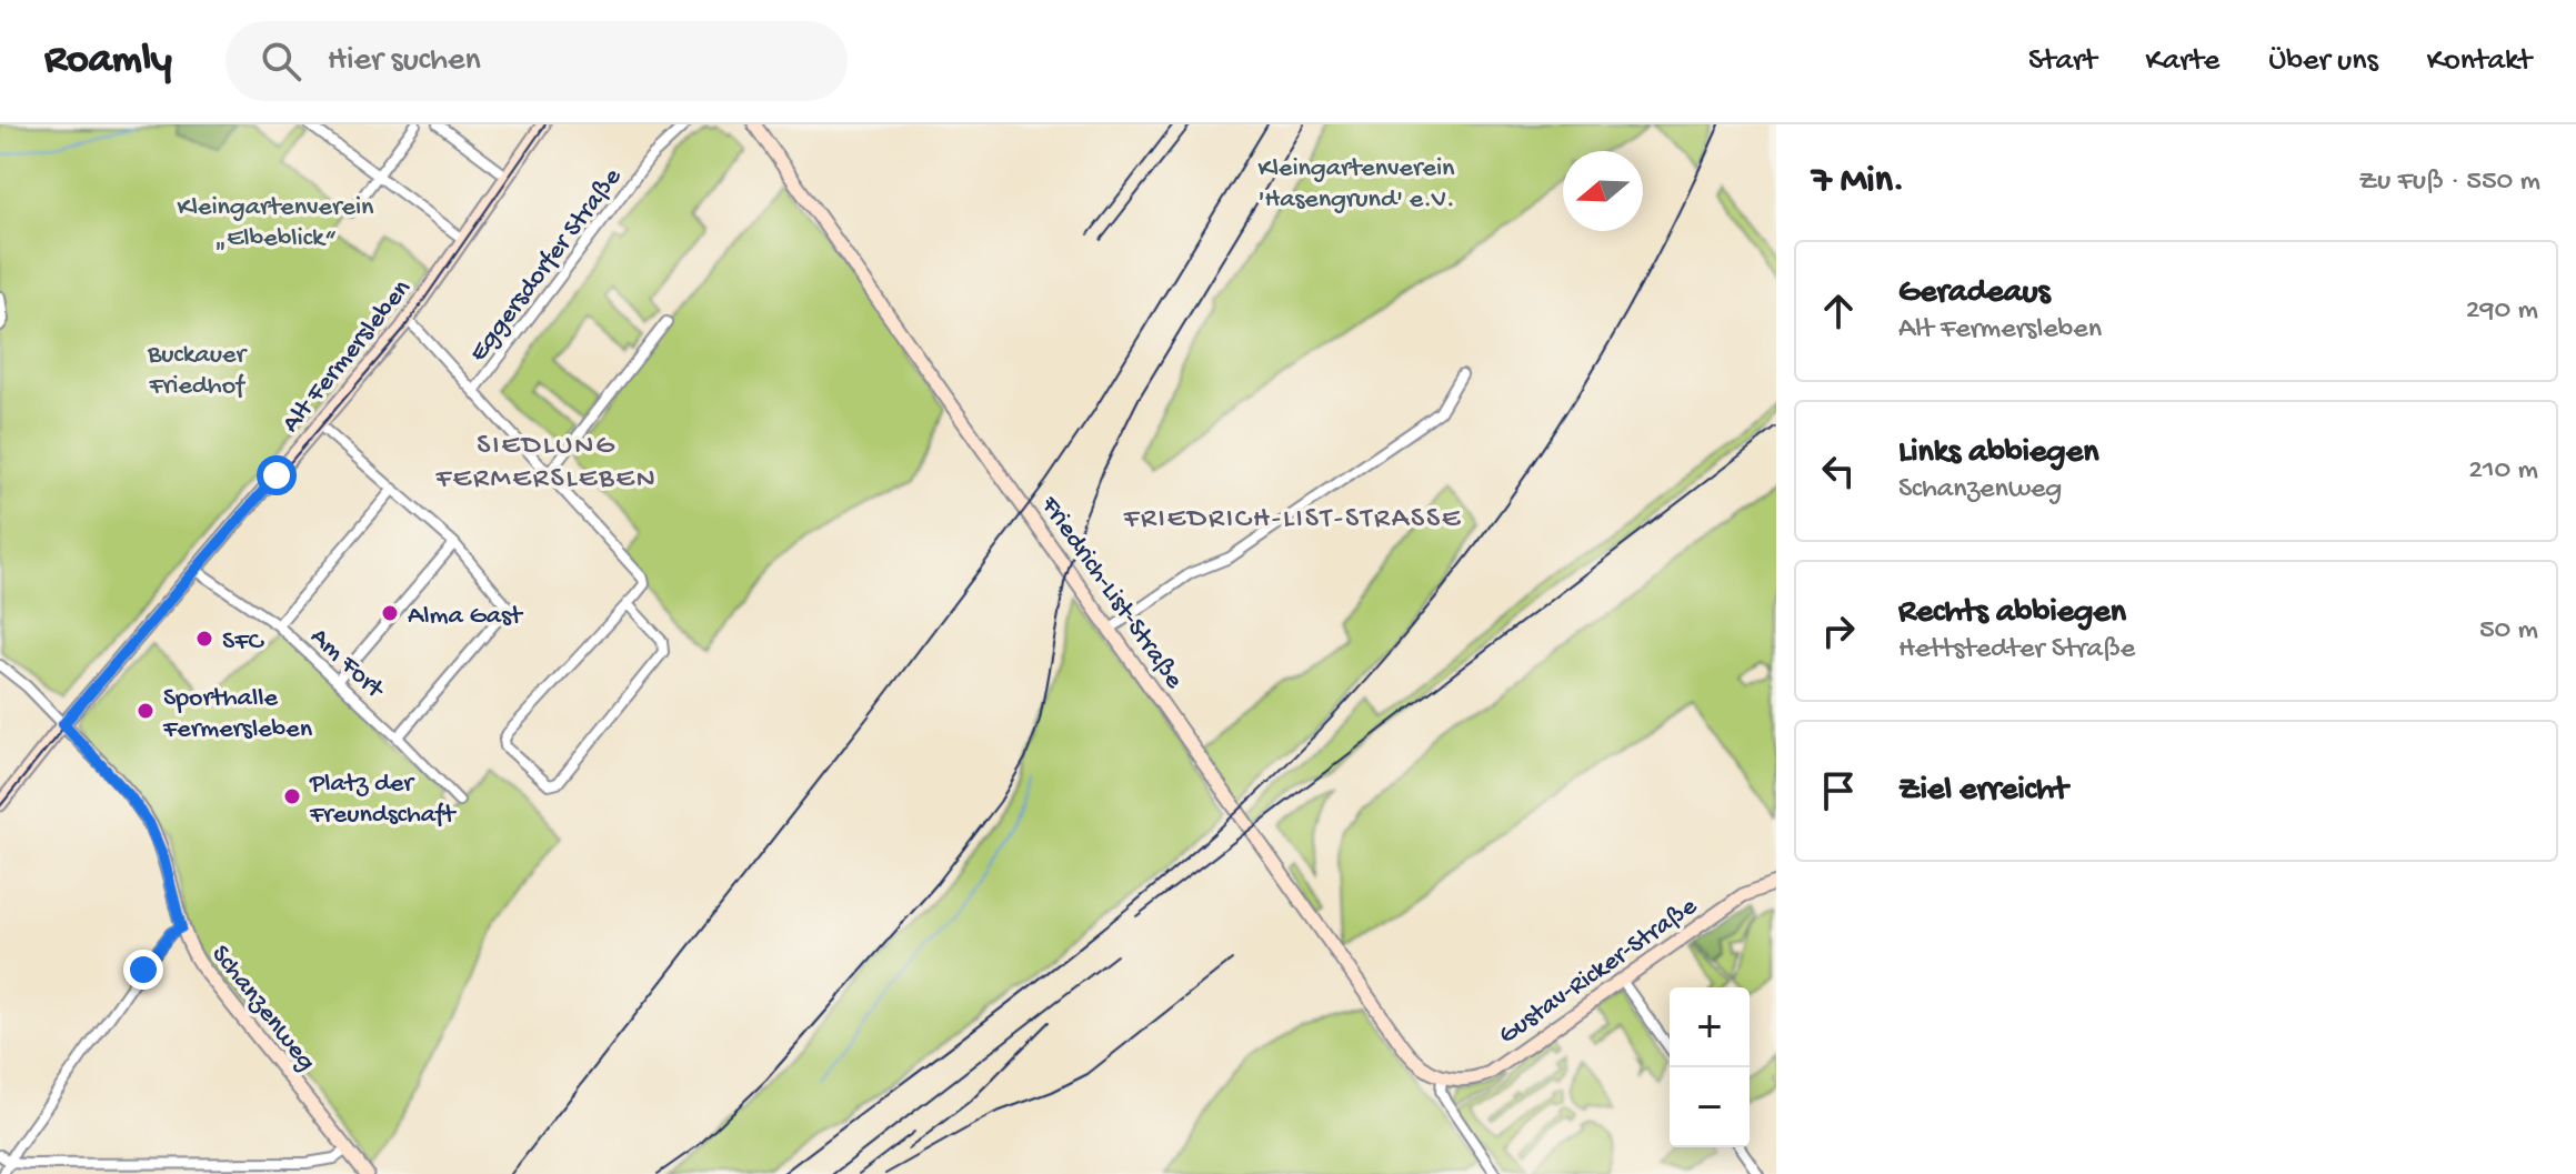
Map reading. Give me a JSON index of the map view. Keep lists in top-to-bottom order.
{
  "streets": {
    "street": [
      "Eggersdorfer Straße",
      "Alt Fermersleben",
      "Friedrich-List-Straße",
      "Am Fort",
      "Gustav-Ricker-Straße",
      "Schanzenweg"
    ]
  },
  "crossings": [
    ["Alt Fermersleben", "Am Fort"],
    ["Alt Fermersleben", "Schanzenweg"],
    ["Friedrich-List-Straße", "Gustav-Ricker-Straße"]
  ],
  "districts": ["SIEDLUNG FERMERSLEBEN", "FRIEDRICH-LIST-STRASSE"],
  "parks": ["Kleingartenverein 'Hasengrund' e.V.", "Kleingartenverein „Elbeblick“", "Buckauer Friedhof"],
  "places": [
    "Alma Gast",
    "SFC",
    "Sporthalle Fermersleben",
    "Platz der Freundschaft"
  ],
  "north": "left",
  "page": {
    "header": "Roamly",
    "search": "Hier suchen",
    "nav": [
      "Start",
      "Karte",
      "Über uns",
      "Kontakt"
    ],
    "heading": ["7 Min.", "Zu Fuß · 550 m"],
    "list": [
      ["Geradeaus", "Alt Fermersleben", "290 m"],
      ["Links abbiegen", "Schanzenweg", "210 m"],
      ["Rechts abbiegen", "Hettstedter Straße", "50 m"],
      "Ziel erreicht"
    ],
    "map_buttons": ["+", "−"]
  }
}
